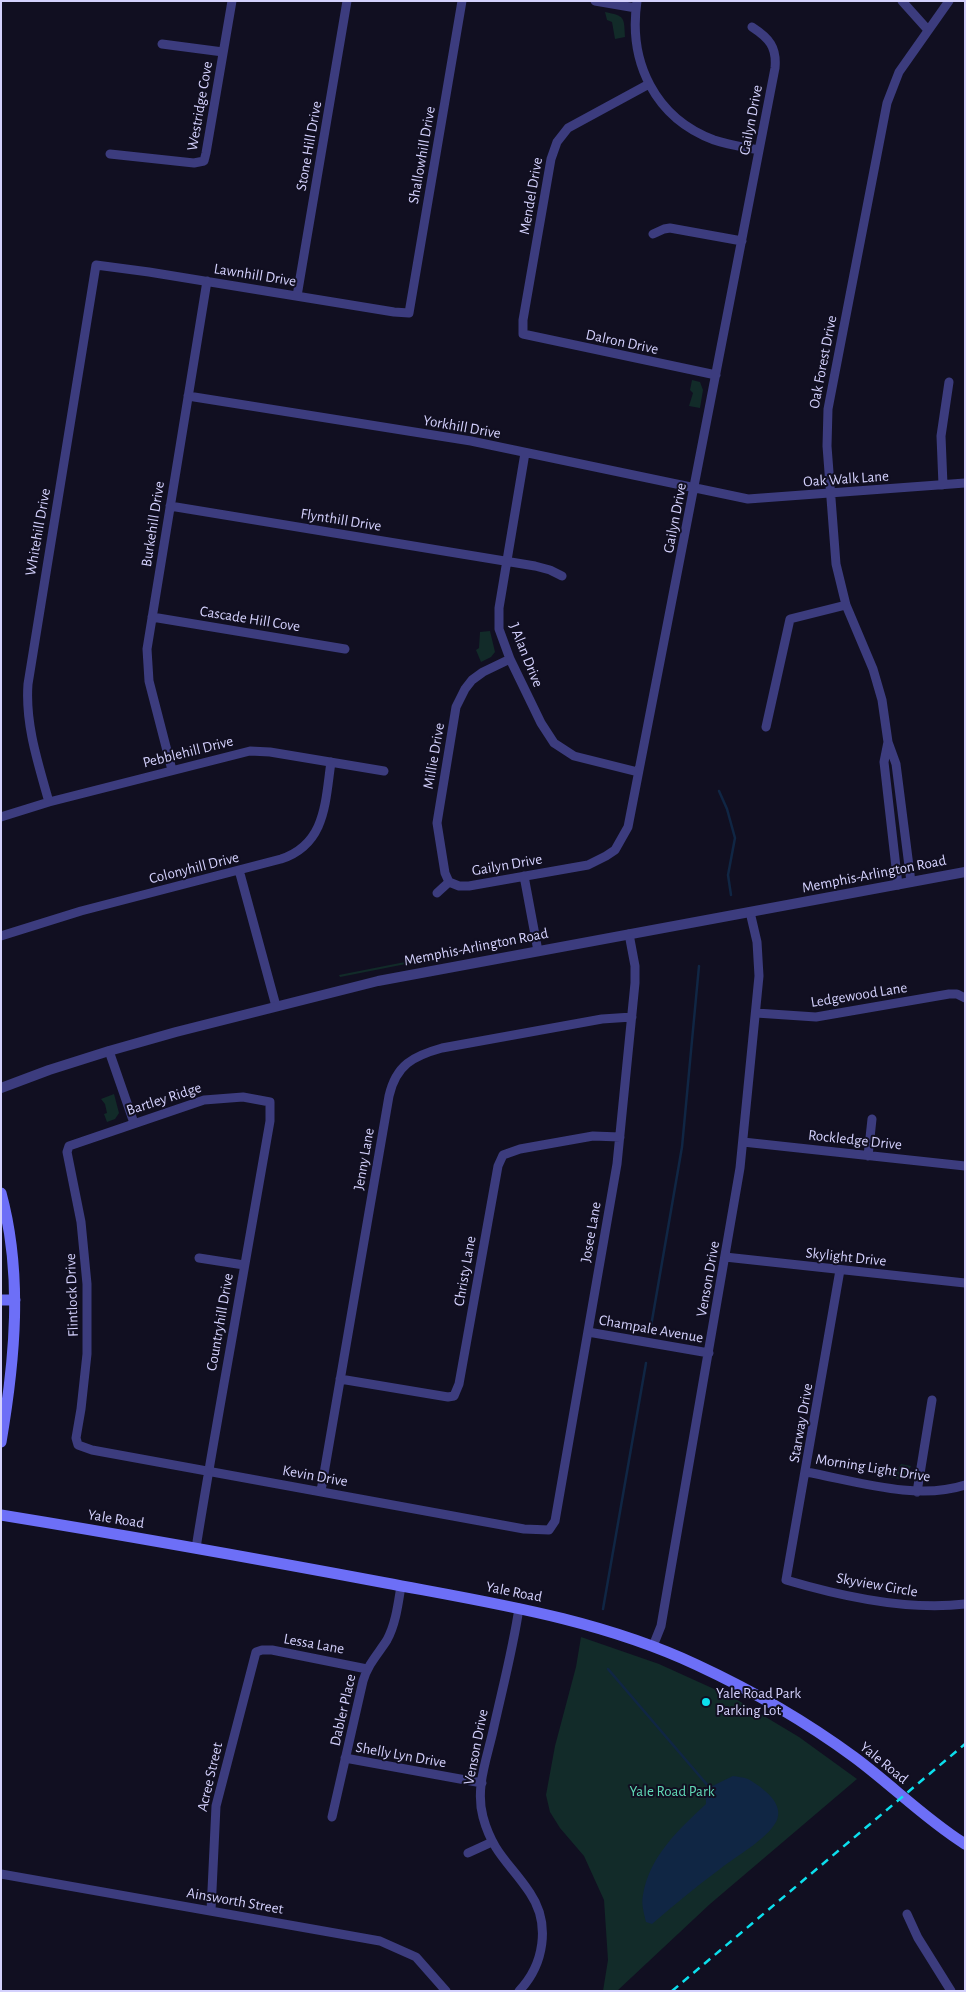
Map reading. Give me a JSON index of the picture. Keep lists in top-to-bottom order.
{
  "streets": {
    "main road": ["Yale Road"],
    "street": [
      "Westridge Cove",
      "Gailyn Drive",
      "Stone Hill Drive",
      "Shallowhill Drive",
      "Mendel Drive",
      "Lawnhill Drive",
      "Dalron Drive",
      "Oak Forest Drive",
      "Yorkhill Drive",
      "Oak Walk Lane",
      "Flynthill Drive",
      "Burkehill Drive",
      "Whitehill Drive",
      "Cascade Hill Cove",
      "J Alan Drive",
      "Pebblehill Drive",
      "Millie Drive",
      "Colonyhill Drive",
      "Memphis-Arlington Road",
      "Ledgewood Lane",
      "Bartley Ridge",
      "Rockledge Drive",
      "Jenny Lane",
      "Josee Lane",
      "Skylight Drive",
      "Christy Lane",
      "Venson Drive",
      "Flintlock Drive",
      "Countryhill Drive",
      "Champale Avenue",
      "Starway Drive",
      "Morning Light Drive",
      "Kevin Drive",
      "Skyview Circle",
      "Lessa Lane",
      "Dabler Place",
      "Shelly Lyn Drive",
      "Acree Street",
      "Ainsworth Street"
    ]
  },
  "crossings": [
    ["Gailyn Drive", "Dalron Drive"],
    ["Gailyn Drive", "Yorkhill Drive"],
    ["Gailyn Drive", "J Alan Drive"],
    ["Gailyn Drive", "Millie Drive"],
    ["Stone Hill Drive", "Lawnhill Drive"],
    ["Shallowhill Drive", "Lawnhill Drive"],
    ["Mendel Drive", "Dalron Drive"],
    ["Lawnhill Drive", "Burkehill Drive"],
    ["Lawnhill Drive", "Whitehill Drive"],
    ["Oak Forest Drive", "Oak Walk Lane"],
    ["Oak Forest Drive", "Memphis-Arlington Road"],
    ["Yorkhill Drive", "Oak Walk Lane"],
    ["Yorkhill Drive", "Burkehill Drive"],
    ["Yorkhill Drive", "J Alan Drive"],
    ["Flynthill Drive", "Burkehill Drive"],
    ["Flynthill Drive", "J Alan Drive"],
    ["Burkehill Drive", "Cascade Hill Cove"],
    ["Burkehill Drive", "Pebblehill Drive"],
    ["Whitehill Drive", "Pebblehill Drive"],
    ["J Alan Drive", "Millie Drive"],
    ["Pebblehill Drive", "Colonyhill Drive"],
    ["Memphis-Arlington Road", "Josee Lane"],
    ["Memphis-Arlington Road", "Venson Drive"],
    ["Ledgewood Lane", "Venson Drive"],
    ["Bartley Ridge", "Flintlock Drive"],
    ["Bartley Ridge", "Countryhill Drive"],
    ["Rockledge Drive", "Venson Drive"],
    ["Jenny Lane", "Josee Lane"],
    ["Jenny Lane", "Christy Lane"],
    ["Jenny Lane", "Kevin Drive"],
    ["Josee Lane", "Christy Lane"],
    ["Josee Lane", "Champale Avenue"],
    ["Josee Lane", "Kevin Drive"],
    ["Skylight Drive", "Venson Drive"],
    ["Skylight Drive", "Starway Drive"],
    ["Venson Drive", "Champale Avenue"],
    ["Venson Drive", "Yale Road"],
    ["Venson Drive", "Shelly Lyn Drive"],
    ["Flintlock Drive", "Kevin Drive"],
    ["Countryhill Drive", "Kevin Drive"],
    ["Countryhill Drive", "Yale Road"],
    ["Starway Drive", "Morning Light Drive"],
    ["Starway Drive", "Skyview Circle"],
    ["Yale Road", "Dabler Place"],
    ["Lessa Lane", "Dabler Place"],
    ["Lessa Lane", "Acree Street"],
    ["Dabler Place", "Shelly Lyn Drive"],
    ["Acree Street", "Ainsworth Street"]
  ],
  "parks": ["Yale Road Park"],
  "places": ["Yale Road Park Parking Lot"]
}
